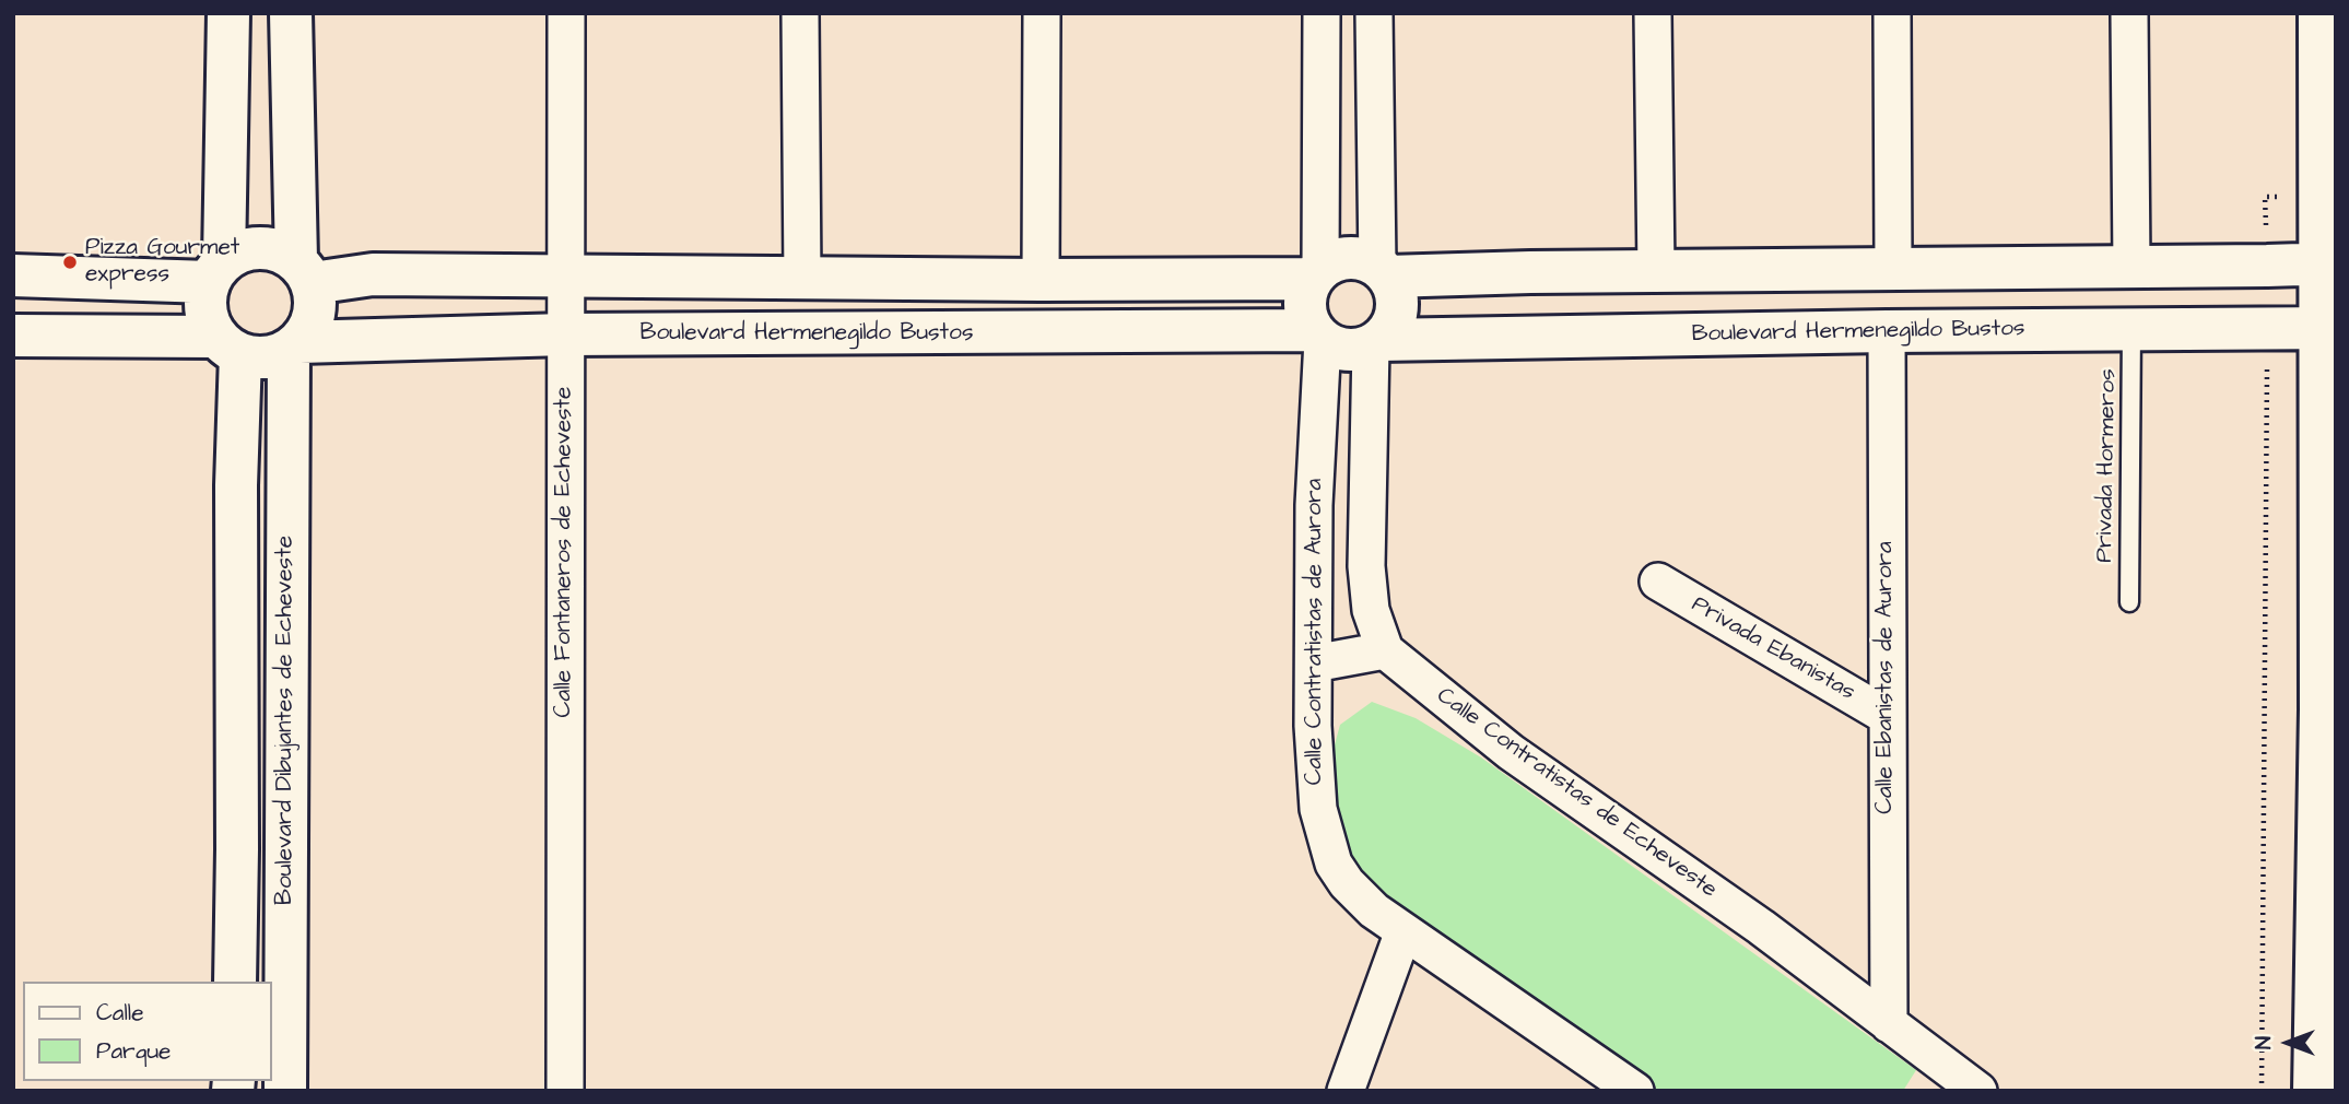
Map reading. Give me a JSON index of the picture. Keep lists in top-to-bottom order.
{
  "streets": {
    "street": [
      "Boulevard Hermenegildo Bustos",
      "Calle Fontaneros de Echeveste",
      "Calle Contratistas de Aurora",
      "Privada Ebanistas",
      "Calle Ebanistas de Aurora",
      "Boulevard Dibujantes de Echeveste",
      "Calle Contratistas de Echeveste"
    ],
    "lane": ["Privada Hormeros"]
  },
  "crossings": [
    ["Boulevard Hermenegildo Bustos", "Privada Hormeros"],
    ["Boulevard Hermenegildo Bustos", "Calle Fontaneros de Echeveste"],
    ["Boulevard Hermenegildo Bustos", "Calle Contratistas de Aurora"],
    ["Boulevard Hermenegildo Bustos", "Calle Ebanistas de Aurora"],
    ["Boulevard Hermenegildo Bustos", "Boulevard Dibujantes de Echeveste"],
    ["Privada Ebanistas", "Calle Ebanistas de Aurora"],
    ["Calle Ebanistas de Aurora", "Calle Contratistas de Echeveste"]
  ],
  "places": ["Pizza Gourmet express"],
  "legend": ["Calle", "Parque"],
  "north": "left"
}
